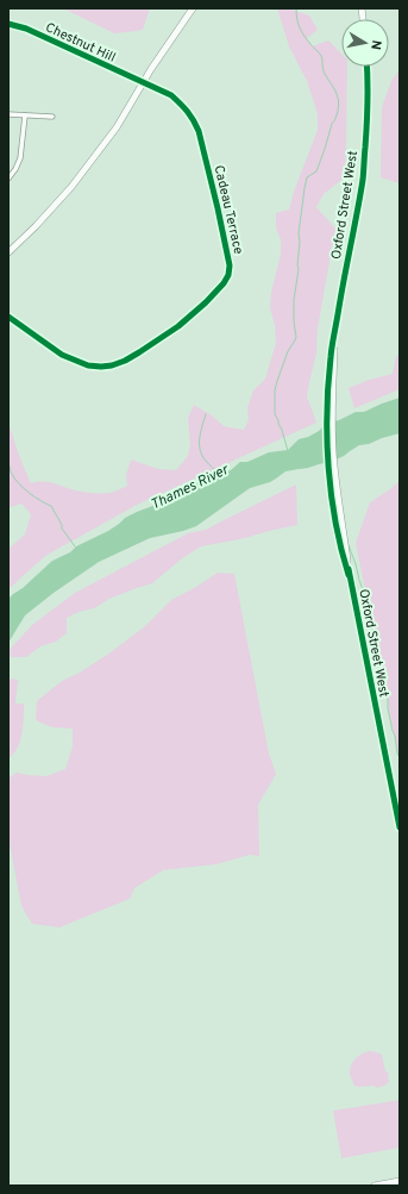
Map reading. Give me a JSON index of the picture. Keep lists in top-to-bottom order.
{
  "streets": {
    "main road": ["Oxford Street West"],
    "street": ["Chestnut Hill", "Cadeau Terrace"]
  },
  "crossings": [
    ["Chestnut Hill", "Cadeau Terrace"]
  ],
  "water": ["Thames River"],
  "north": "right"
}
